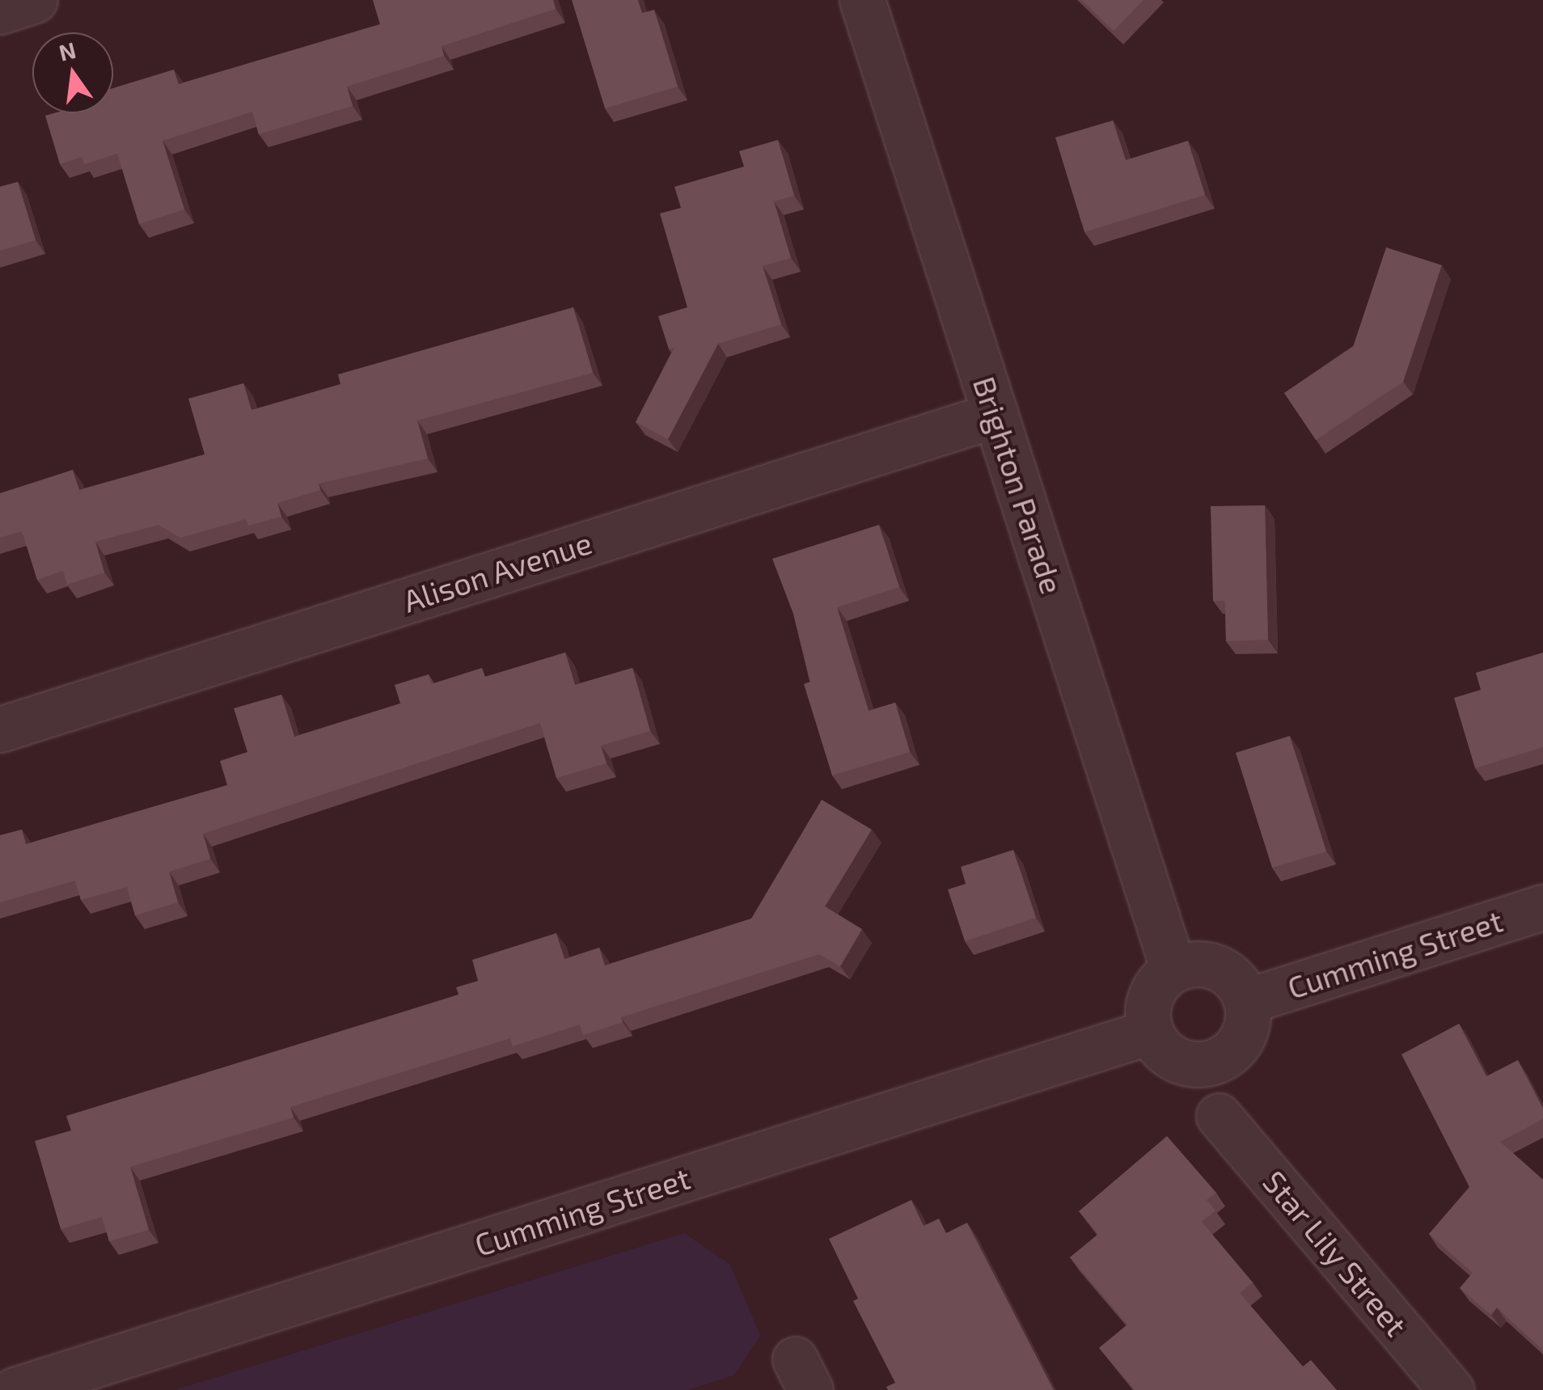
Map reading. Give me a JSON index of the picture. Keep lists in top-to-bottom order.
{
  "streets": {
    "street": [
      "Brighton Parade",
      "Alison Avenue",
      "Cumming Street",
      "Star Lily Street"
    ]
  },
  "crossings": [
    ["Brighton Parade", "Alison Avenue"],
    ["Brighton Parade", "Cumming Street"]
  ],
  "north": "top"
}
